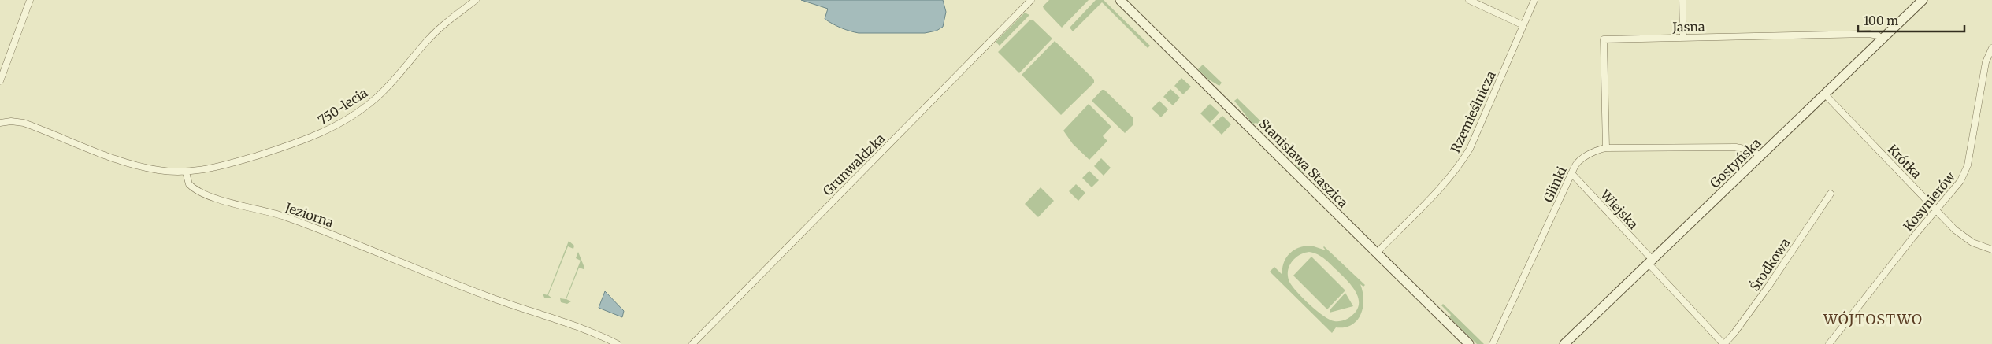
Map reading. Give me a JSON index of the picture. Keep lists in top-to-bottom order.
{
  "streets": {
    "street": [
      "Jasna",
      "750-lecia",
      "Rzemieślnicza",
      "Krótka",
      "Stanisława Staszica",
      "Gostyńska",
      "Grunwaldzka",
      "Glinki",
      "Kosynierów",
      "Wiejska",
      "Jeziorna",
      "Środkowa"
    ]
  },
  "crossings": [
    ["Jasna", "Gostyńska"],
    ["Jasna", "Glinki"],
    ["750-lecia", "Jeziorna"],
    ["Rzemieślnicza", "Stanisława Staszica"],
    ["Krótka", "Gostyńska"],
    ["Krótka", "Kosynierów"],
    ["Gostyńska", "Glinki"],
    ["Gostyńska", "Wiejska"],
    ["Glinki", "Wiejska"],
    ["Wiejska", "Środkowa"]
  ],
  "districts": ["WÓJTOSTWO"],
  "scale_bar": "100 m"
}
